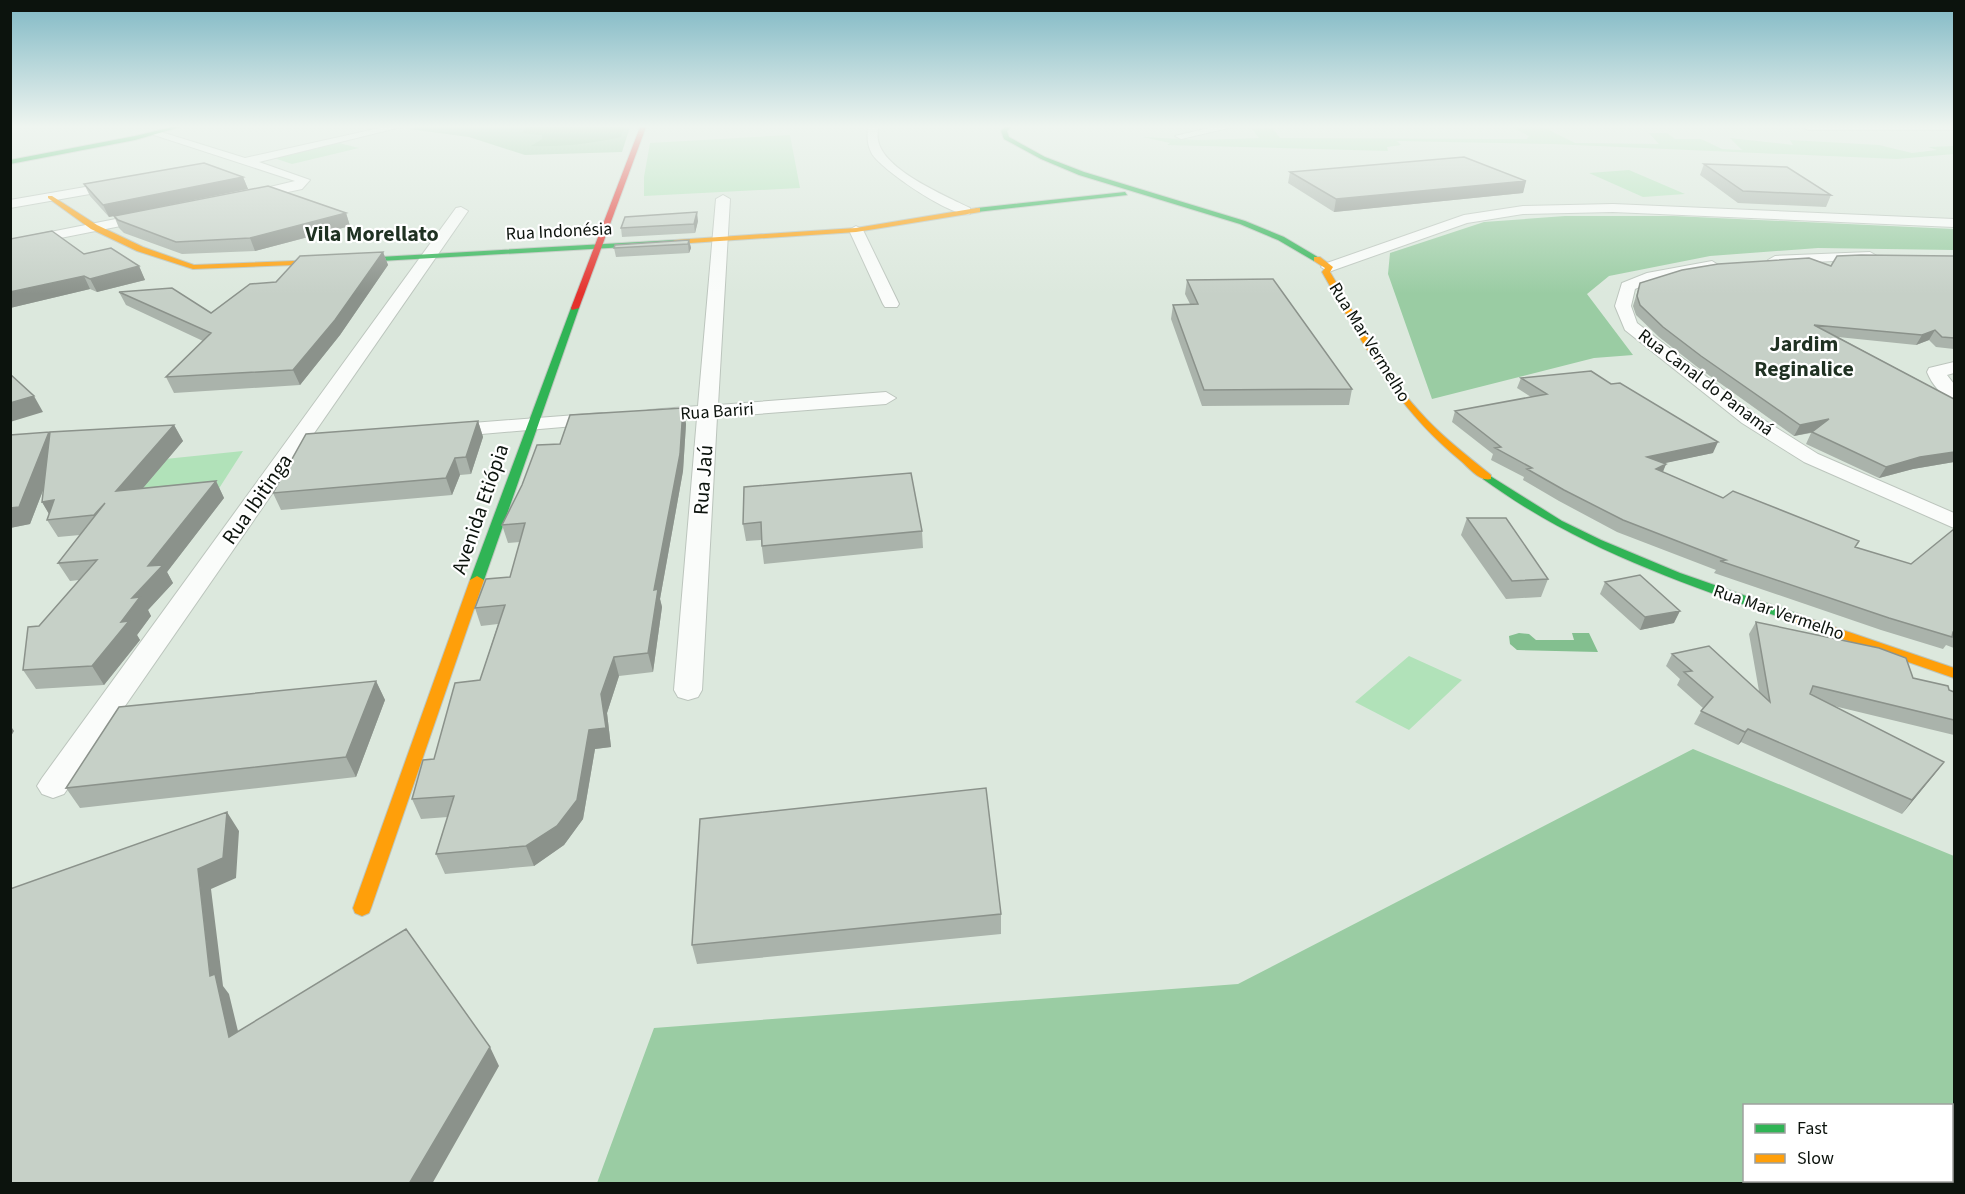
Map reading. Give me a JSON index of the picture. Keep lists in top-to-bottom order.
{
  "streets": {
    "street": [
      "Rua Indonésia",
      "Rua Mar Vermelho",
      "Rua Canal do Panamá",
      "Rua Bariri",
      "Rua Jaú",
      "Rua Ibitinga",
      "Avenida Etiópia"
    ]
  },
  "crossings": [
    ["Rua Indonésia", "Rua Mar Vermelho"],
    ["Rua Indonésia", "Rua Jaú"],
    ["Rua Indonésia", "Rua Ibitinga"],
    ["Rua Indonésia", "Avenida Etiópia"],
    ["Rua Bariri", "Rua Jaú"],
    ["Rua Bariri", "Avenida Etiópia"]
  ],
  "districts": ["Vila Morellato", "Jardim Reginalice"],
  "legend": ["Fast", "Slow"]
}
